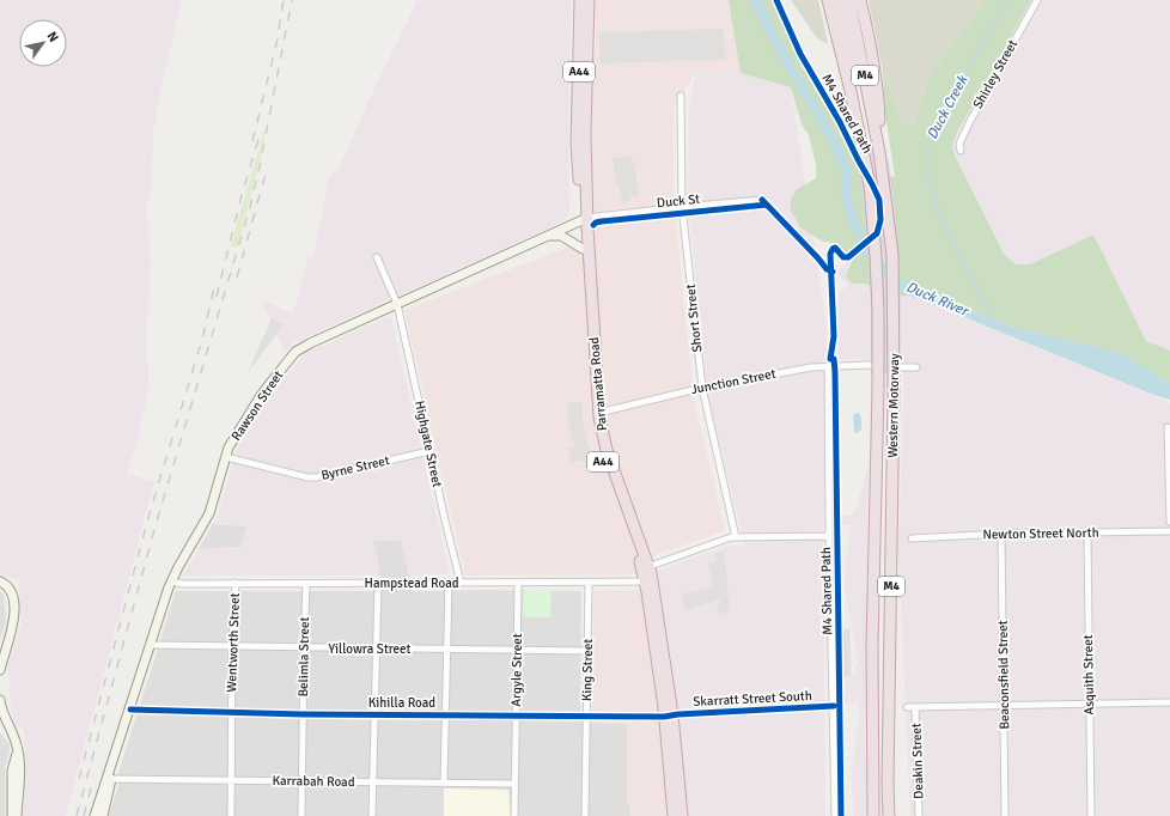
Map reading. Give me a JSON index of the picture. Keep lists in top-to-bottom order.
{
  "streets": {
    "highway": [
      "A44",
      "M4",
      "Parramatta Road",
      "Western Motorway"
    ],
    "main road": ["Rawson Street"],
    "street": [
      "Shirley Street",
      "Short Street",
      "Junction Street",
      "Highgate Street",
      "Byrne Street",
      "Newton Street North",
      "Hampstead Road",
      "Wentworth Street",
      "Yillowra Street",
      "Belimla Street",
      "Argyle Street",
      "King Street",
      "Beaconsfield Street",
      "Asquith Street",
      "Skarratt Street South",
      "Kihilla Road",
      "Deakin Street",
      "Karrabah Road"
    ],
    "cycle path": ["M4 Shared Path", "Duck St"]
  },
  "crossings": [
    ["M4", "Western Motorway"],
    ["Short Street", "Junction Street"],
    ["Junction Street", "Parramatta Road"],
    ["Parramatta Road", "Rawson Street"],
    ["Parramatta Road", "Hampstead Road"],
    ["Parramatta Road", "Skarratt Street South"],
    ["Parramatta Road", "Kihilla Road"],
    ["Rawson Street", "Highgate Street"],
    ["Rawson Street", "Byrne Street"],
    ["Rawson Street", "Hampstead Road"],
    ["Rawson Street", "Yillowra Street"],
    ["Rawson Street", "Kihilla Road"],
    ["Rawson Street", "Karrabah Road"],
    ["Highgate Street", "Byrne Street"],
    ["Highgate Street", "Hampstead Road"],
    ["Newton Street North", "Beaconsfield Street"],
    ["Newton Street North", "Asquith Street"],
    ["Hampstead Road", "Wentworth Street"],
    ["Hampstead Road", "Belimla Street"],
    ["Hampstead Road", "Argyle Street"],
    ["Hampstead Road", "King Street"],
    ["Wentworth Street", "Yillowra Street"],
    ["Wentworth Street", "Kihilla Road"],
    ["Wentworth Street", "Karrabah Road"],
    ["Yillowra Street", "Belimla Street"],
    ["Yillowra Street", "Argyle Street"],
    ["Yillowra Street", "King Street"],
    ["Belimla Street", "Kihilla Road"],
    ["Belimla Street", "Karrabah Road"],
    ["Argyle Street", "Kihilla Road"],
    ["Argyle Street", "Karrabah Road"],
    ["King Street", "Kihilla Road"],
    ["Skarratt Street South", "Kihilla Road"]
  ],
  "water": ["Duck Creek", "Duck River"],
  "north": "top right"
}
